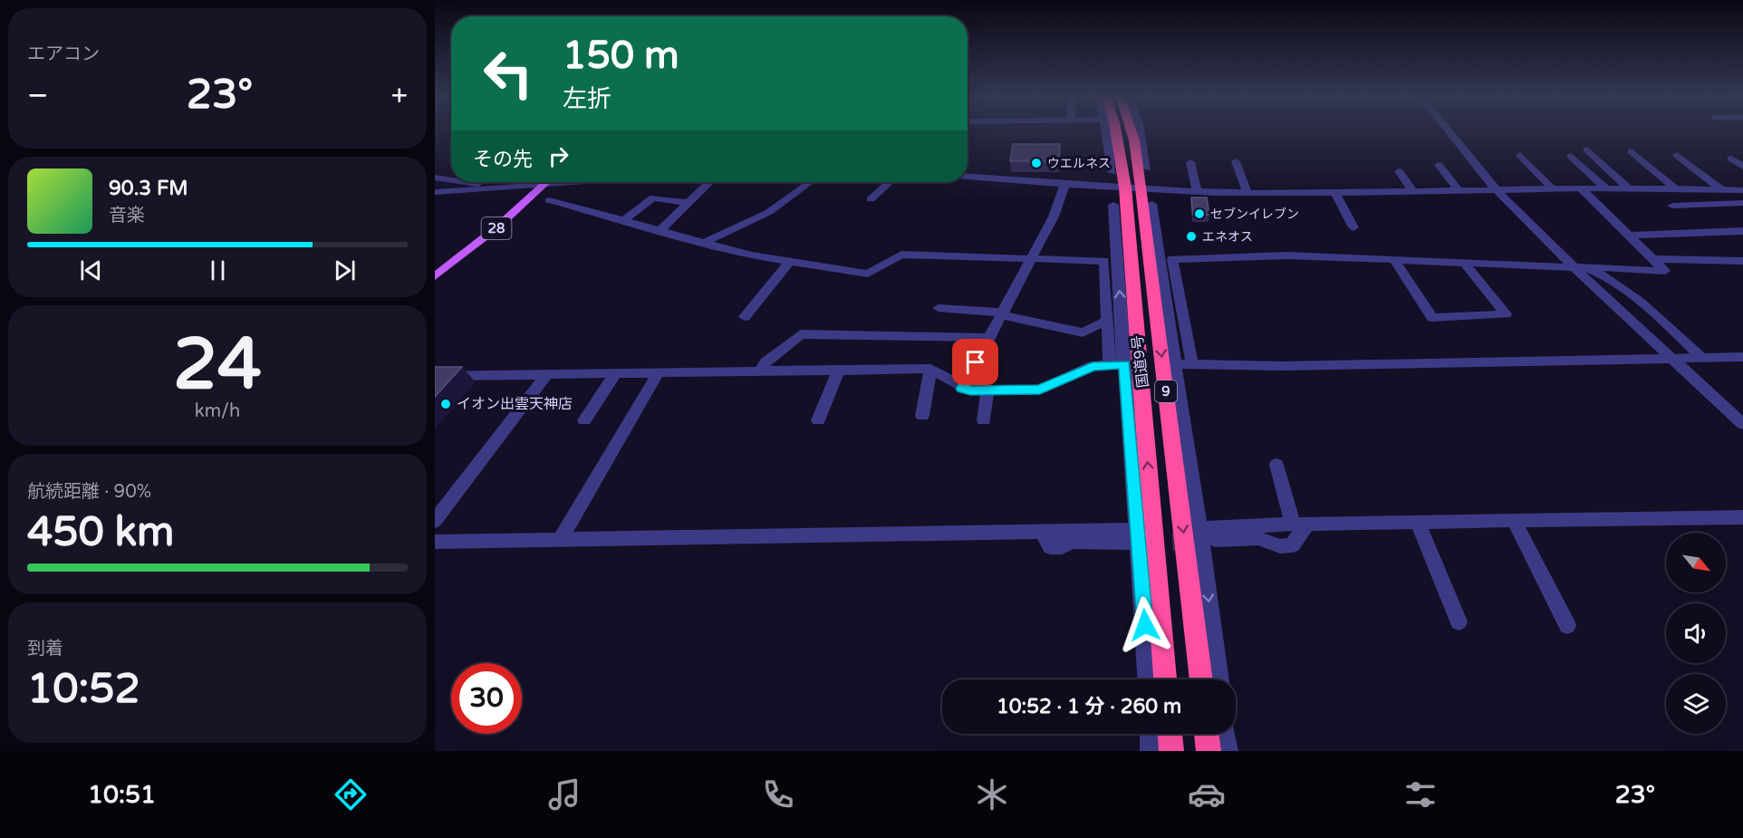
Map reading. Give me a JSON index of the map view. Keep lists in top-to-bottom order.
{
  "streets": {
    "highway": ["国道9号", "9"],
    "main road": ["28"]
  },
  "places": [
    "ウエルネス",
    "セブンイレブン",
    "エネオス",
    "イオン出雲天神店"
  ],
  "north": "bottom right",
  "page": {
    "tile": [
      "エアコン",
      ["24", "km/h"],
      ["航続距離 · 90%", "450 km"],
      ["到着", "10:52"]
    ],
    "turn": ["150 m", "左折"],
    "heat": ["−", "23°", "+"],
    "then": "その先",
    "song": ["90.3 FM", "音楽"],
    "limit": "30",
    "trip": "10:52 · 1 分 · 260 m",
    "tabs": ["10:51", "23°"]
  }
}
